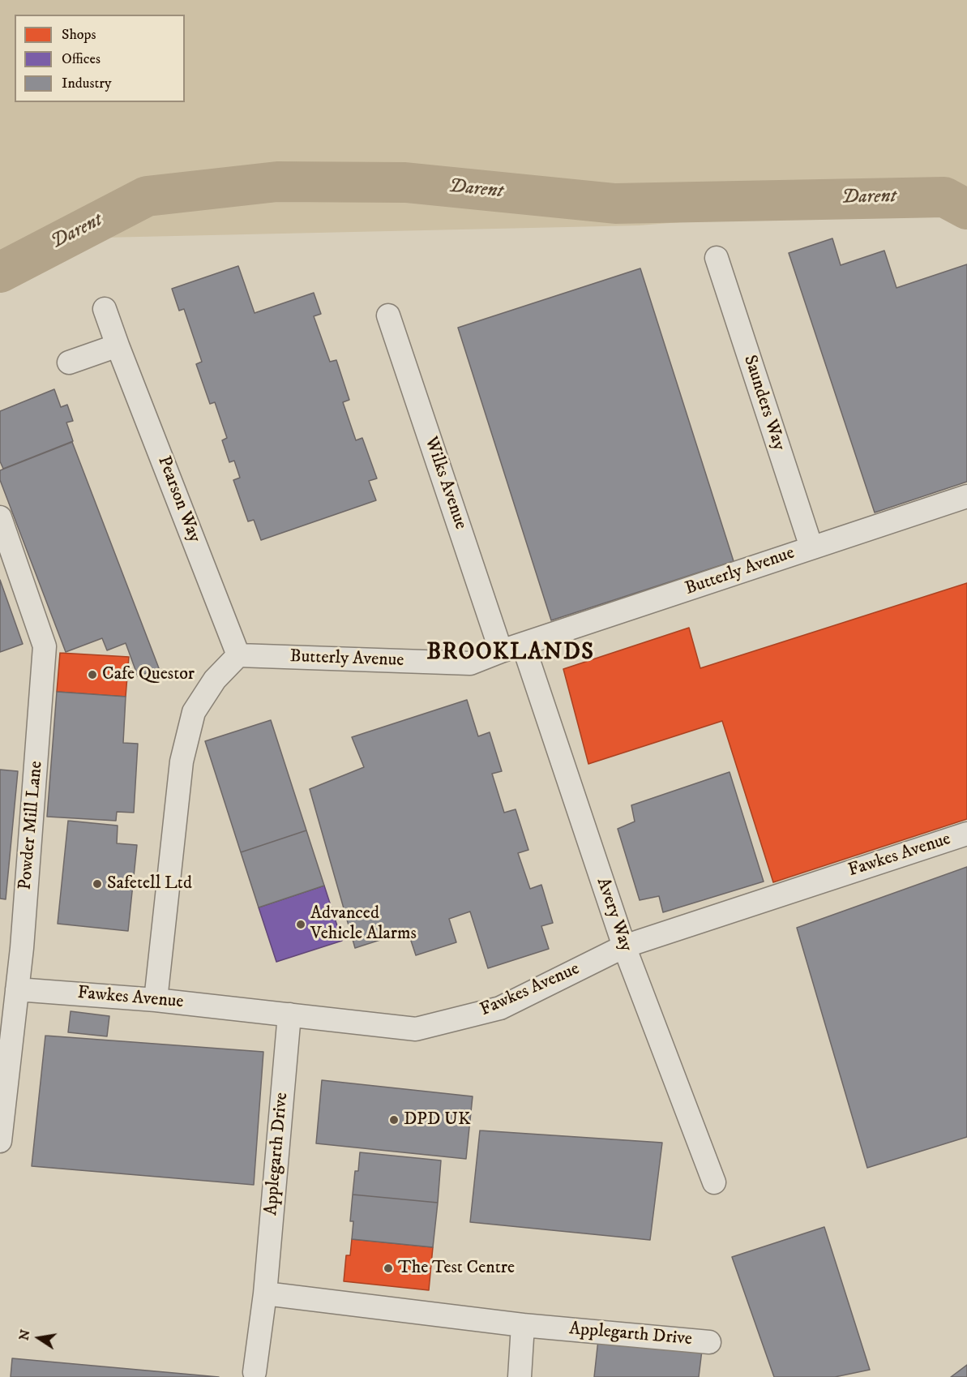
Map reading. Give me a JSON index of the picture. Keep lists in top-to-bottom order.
{
  "streets": {
    "street": [
      "Saunders Way",
      "Wilks Avenue",
      "Pearson Way",
      "Butterly Avenue",
      "Powder Mill Lane",
      "Fawkes Avenue",
      "Avery Way",
      "Applegarth Drive"
    ]
  },
  "crossings": [
    ["Saunders Way", "Butterly Avenue"],
    ["Wilks Avenue", "Butterly Avenue"],
    ["Pearson Way", "Butterly Avenue"],
    ["Butterly Avenue", "Avery Way"],
    ["Powder Mill Lane", "Fawkes Avenue"],
    ["Fawkes Avenue", "Avery Way"],
    ["Fawkes Avenue", "Applegarth Drive"]
  ],
  "districts": ["BROOKLANDS"],
  "water": ["Darent"],
  "places": [
    "Cafe Questor",
    "Safetell Ltd",
    "Advanced Vehicle Alarms",
    "DPD UK",
    "The Test Centre"
  ],
  "legend": ["Shops", "Offices", "Industry"],
  "north": "left"
}
